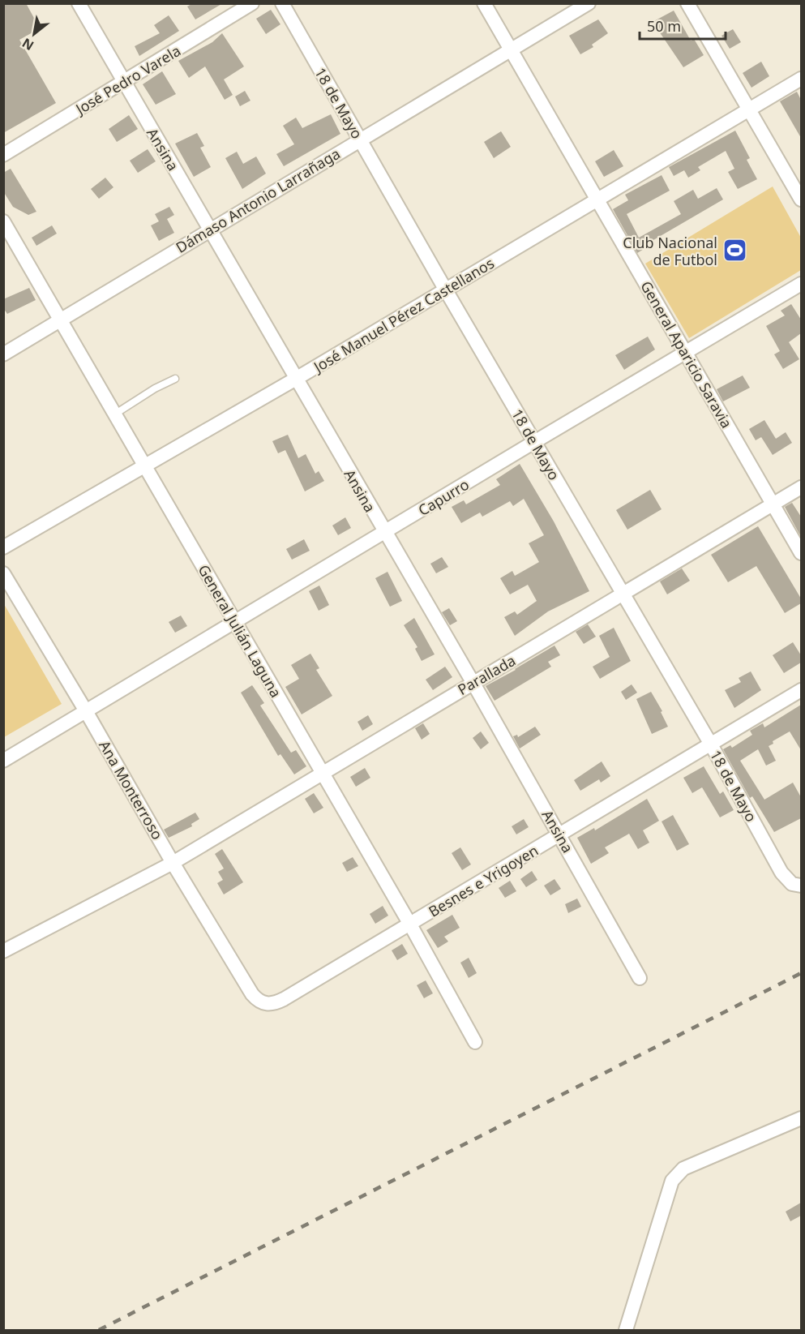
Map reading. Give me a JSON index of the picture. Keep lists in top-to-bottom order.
{
  "streets": {
    "street": [
      "José Pedro Varela",
      "18 de Mayo",
      "Ansina",
      "Dámaso Antonio Larrañaga",
      "José Manuel Pérez Castellanos",
      "General Aparicio Saravia",
      "Capurro",
      "General Julián Laguna",
      "Parallada",
      "Ana Monterroso",
      "Besnes e Yrigoyen"
    ]
  },
  "crossings": [
    ["José Pedro Varela", "Ansina"],
    ["18 de Mayo", "Dámaso Antonio Larrañaga"],
    ["18 de Mayo", "José Manuel Pérez Castellanos"],
    ["18 de Mayo", "Capurro"],
    ["18 de Mayo", "Parallada"],
    ["18 de Mayo", "Besnes e Yrigoyen"],
    ["Ansina", "Dámaso Antonio Larrañaga"],
    ["Ansina", "José Manuel Pérez Castellanos"],
    ["Ansina", "Capurro"],
    ["Ansina", "Parallada"],
    ["Ansina", "Besnes e Yrigoyen"],
    ["Dámaso Antonio Larrañaga", "General Aparicio Saravia"],
    ["Dámaso Antonio Larrañaga", "General Julián Laguna"],
    ["José Manuel Pérez Castellanos", "General Aparicio Saravia"],
    ["José Manuel Pérez Castellanos", "General Julián Laguna"],
    ["General Aparicio Saravia", "Capurro"],
    ["General Aparicio Saravia", "Parallada"],
    ["Capurro", "General Julián Laguna"],
    ["Capurro", "Ana Monterroso"],
    ["General Julián Laguna", "Parallada"],
    ["General Julián Laguna", "Besnes e Yrigoyen"],
    ["Parallada", "Ana Monterroso"],
    ["Ana Monterroso", "Besnes e Yrigoyen"]
  ],
  "places": {
    "sports": ["Club Nacional de Futbol"]
  },
  "scale_bar": "50 m",
  "north": "bottom left"
}
